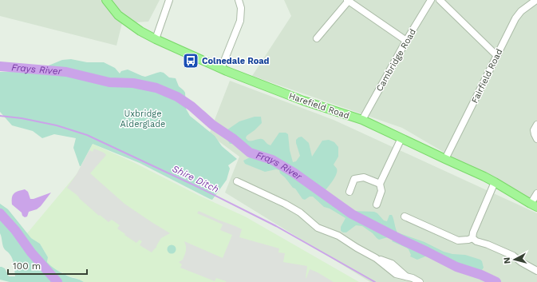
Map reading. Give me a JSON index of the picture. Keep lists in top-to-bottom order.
{
  "streets": {
    "main road": ["Harefield Road"],
    "street": ["Cambridge Road", "Fairfield Road"]
  },
  "crossings": [
    ["Cambridge Road", "Harefield Road"],
    ["Fairfield Road", "Harefield Road"]
  ],
  "water": ["Frays River", "Shire Ditch"],
  "parks": ["Uxbridge Alderglade"],
  "places": {
    "bus stop": ["Colnedale Road"]
  },
  "scale_bar": "100 m",
  "north": "left"
}
